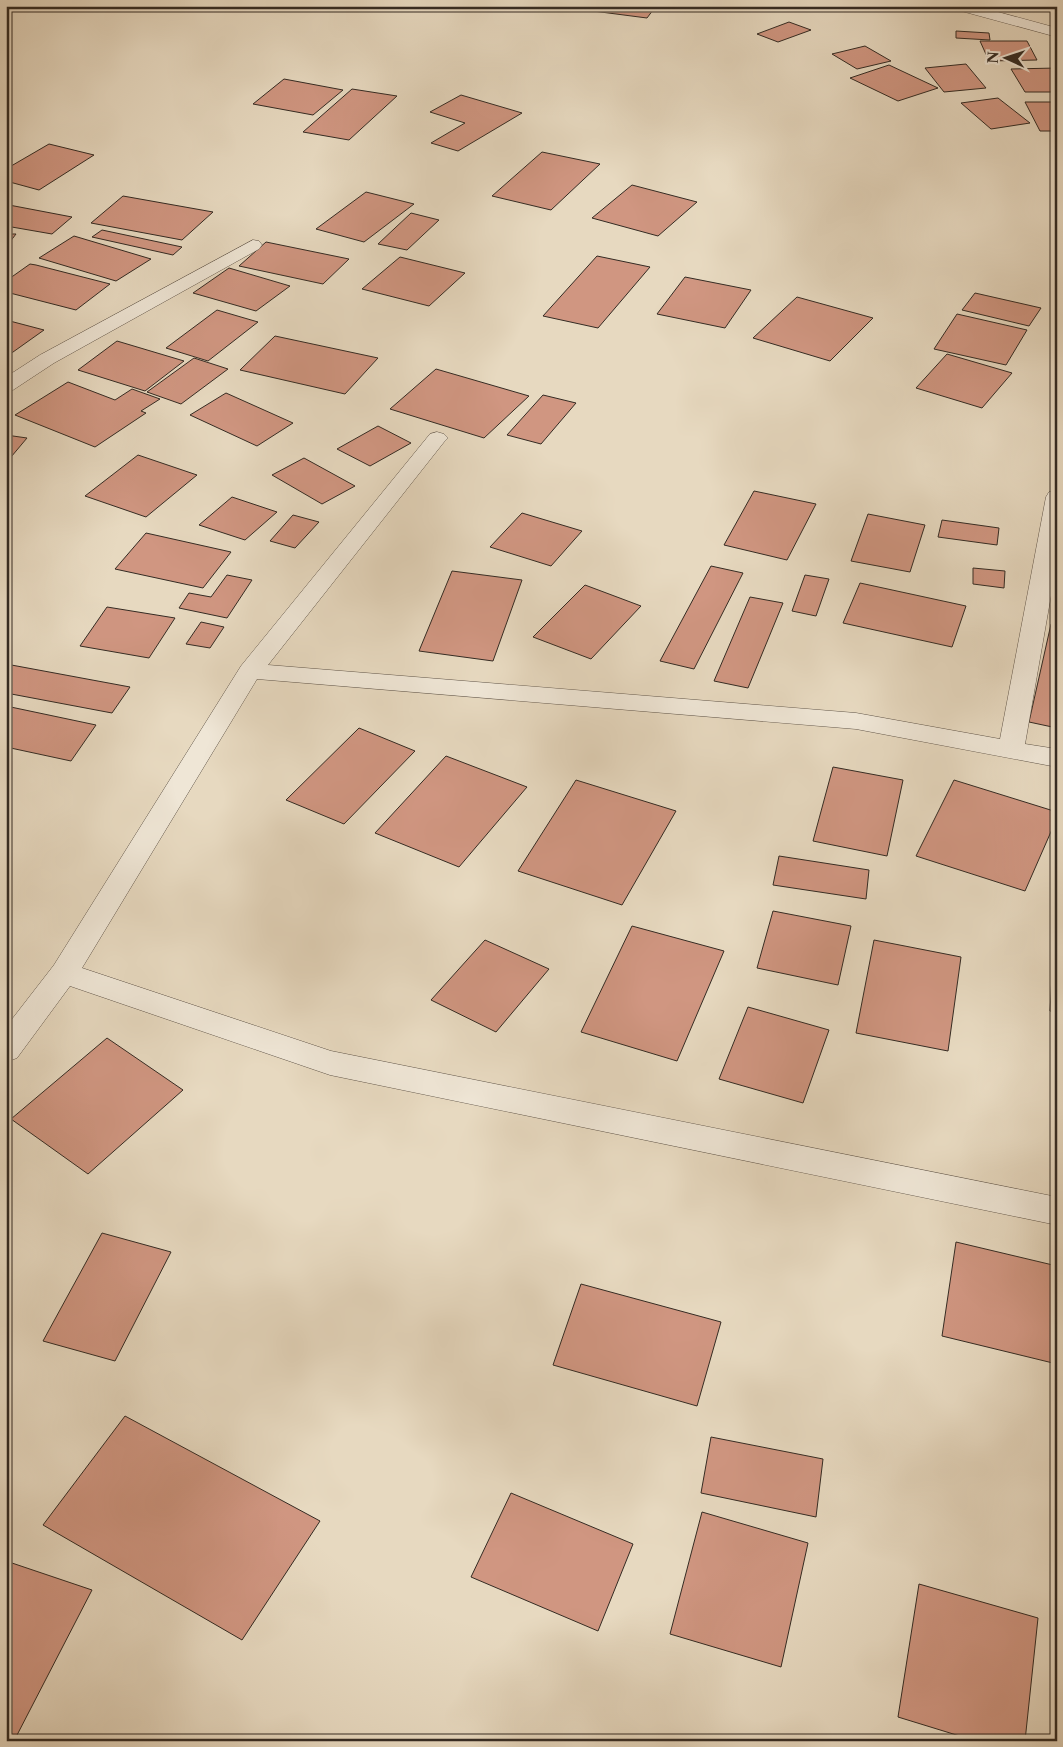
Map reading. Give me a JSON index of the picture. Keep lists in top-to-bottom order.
{
  "north": "left"
}
